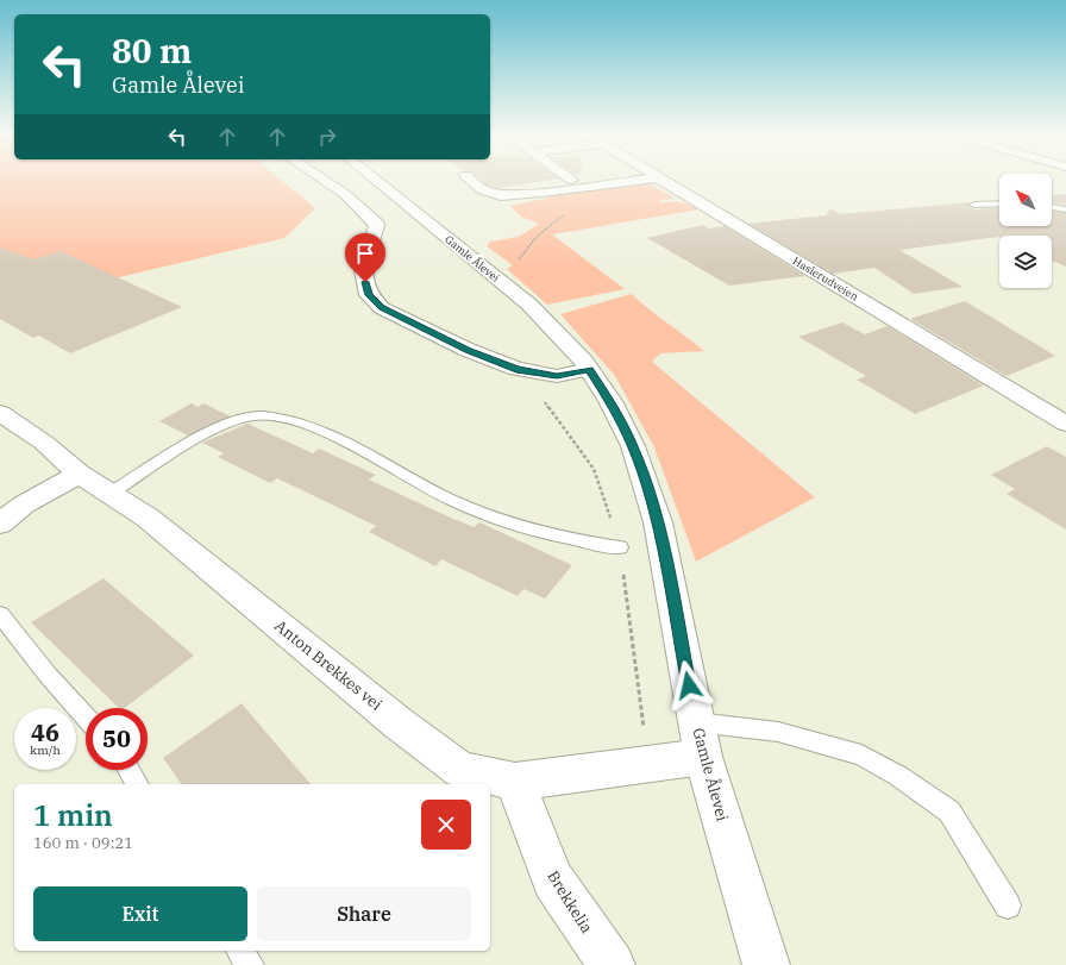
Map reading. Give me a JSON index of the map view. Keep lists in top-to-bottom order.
{
  "streets": {
    "street": [
      "Gamle Ålevei",
      "Haslerudveien",
      "Anton Brekkes vei",
      "Brekkelia"
    ]
  },
  "crossings": [
    ["Gamle Ålevei", "Anton Brekkes vei"],
    ["Anton Brekkes vei", "Brekkelia"]
  ],
  "north": "top left",
  "page": {
    "turn": ["80 m", "Gamle Ålevei"],
    "speed": "46 km/h",
    "limit": "50",
    "heading": ["1 min", "160 m · 09:21"],
    "buttons": ["Exit", "Share"]
  }
}
